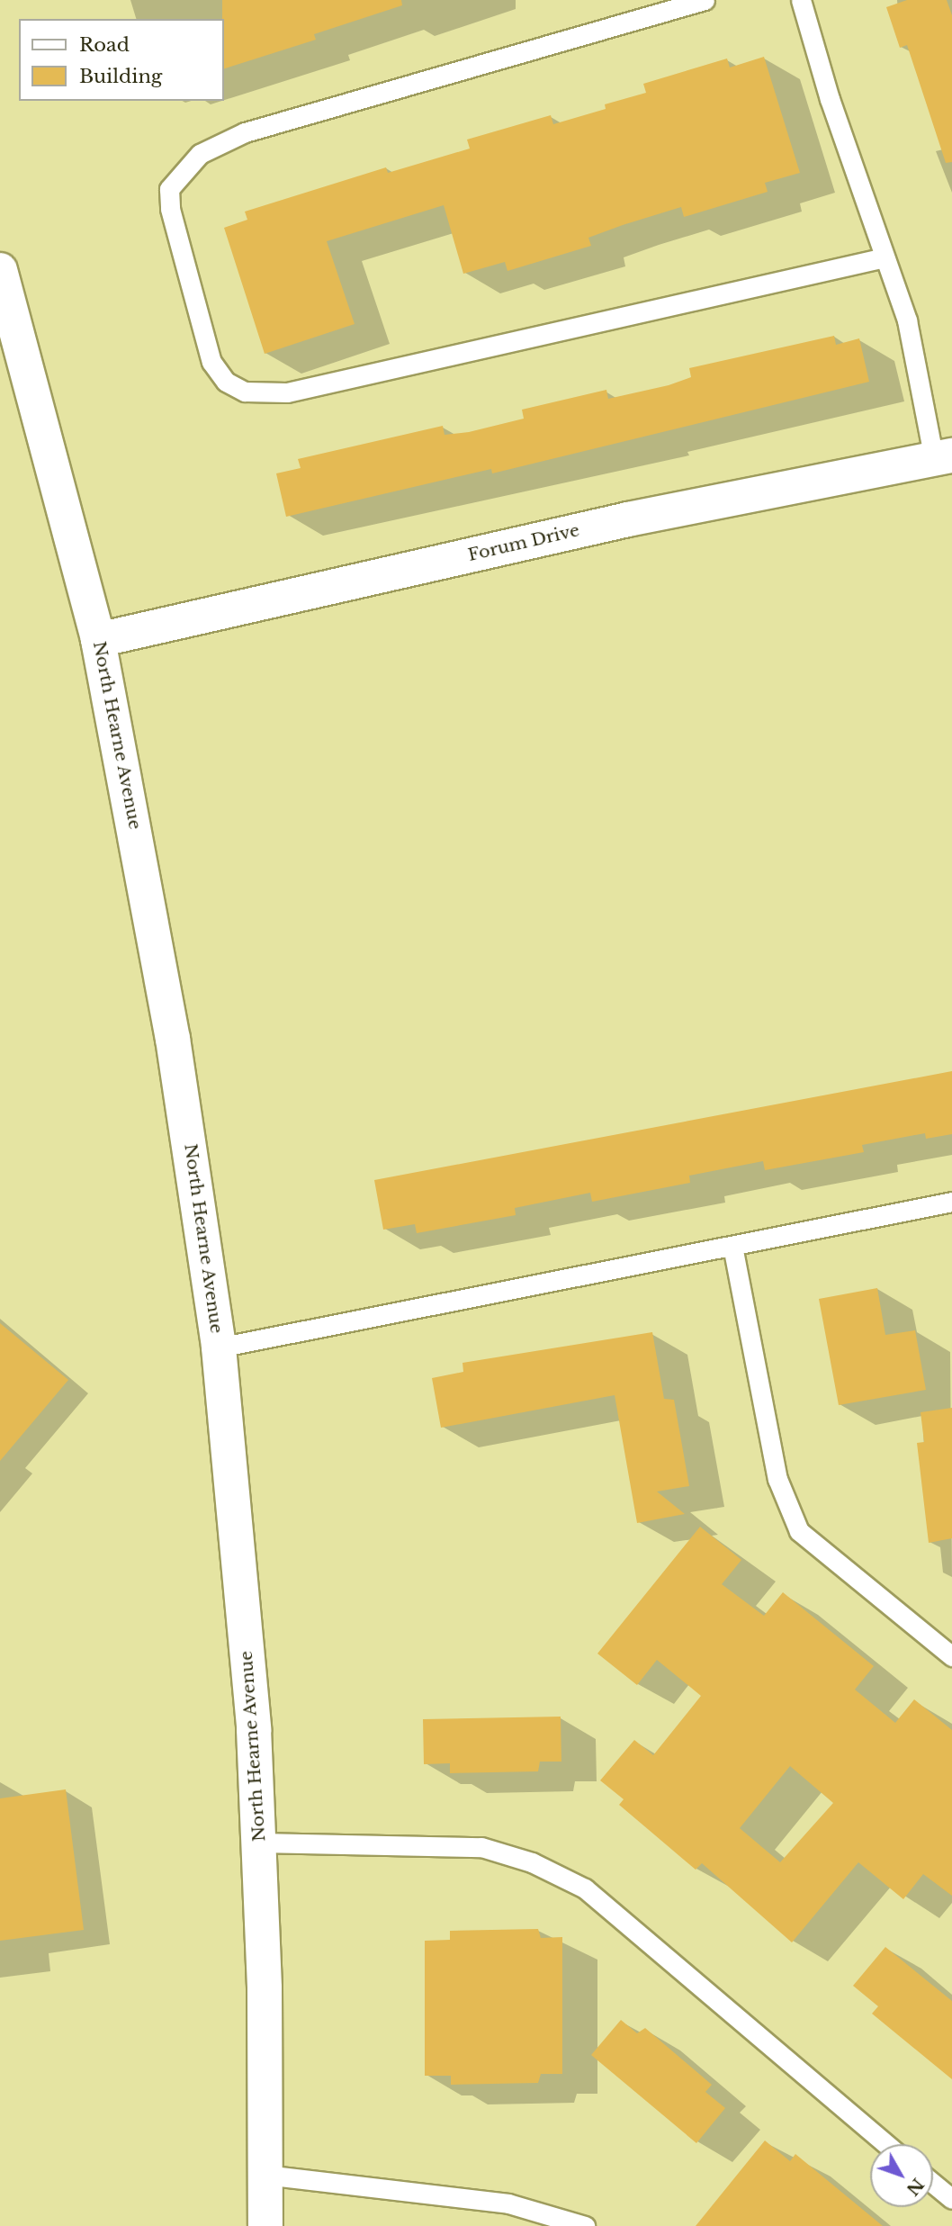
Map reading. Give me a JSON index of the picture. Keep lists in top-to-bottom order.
{
  "streets": {
    "main road": ["Forum Drive", "North Hearne Avenue"]
  },
  "crossings": [
    ["Forum Drive", "North Hearne Avenue"]
  ],
  "legend": ["Road", "Building"],
  "north": "bottom right"
}
